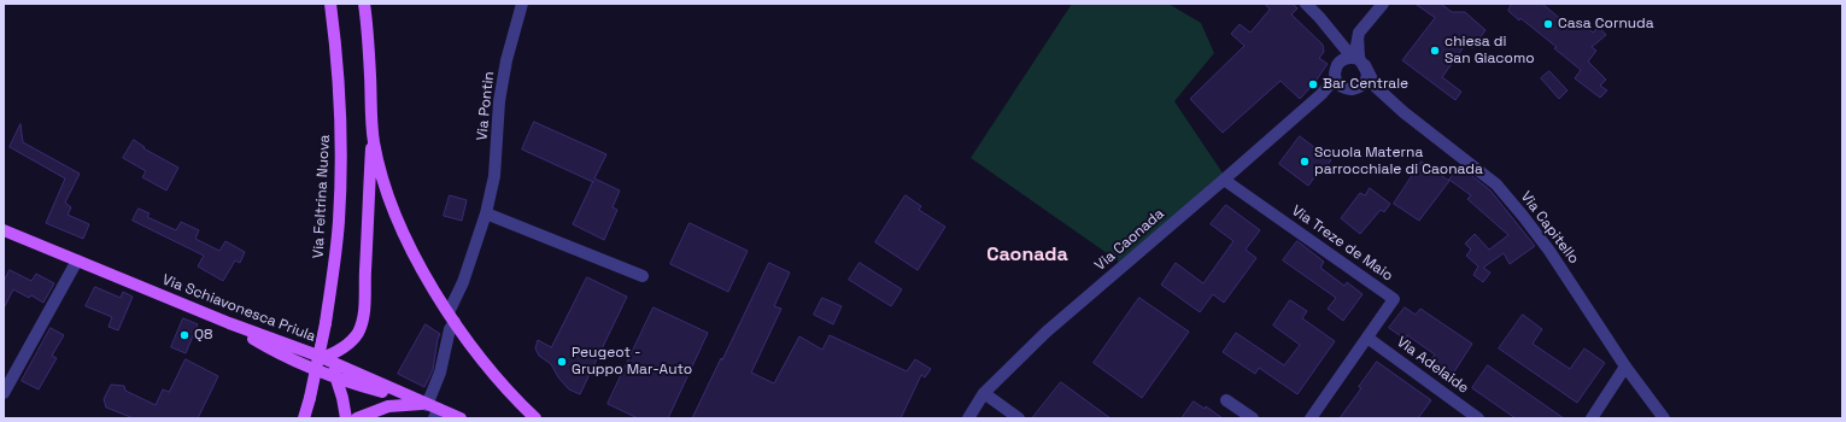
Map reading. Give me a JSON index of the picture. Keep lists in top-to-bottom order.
{
  "streets": {
    "main road": ["Via Feltrina Nuova", "Via Schiavonesca Priula"],
    "street": [
      "Via Pontin",
      "Via Capitello",
      "Via Caonada",
      "Via Treze de Maio",
      "Via Adelaide"
    ]
  },
  "crossings": [
    ["Via Pontin", "Via Schiavonesca Priula"],
    ["Via Capitello", "Via Caonada"],
    ["Via Caonada", "Via Treze de Maio"],
    ["Via Treze de Maio", "Via Adelaide"]
  ],
  "districts": ["Caonada"],
  "places": [
    "Casa Cornuda",
    "chiesa di San Giacomo",
    "Bar Centrale",
    "Scuola Materna parrocchiale di Caonada",
    "Q8",
    "Peugeot - Gruppo Mar-Auto"
  ]
}
